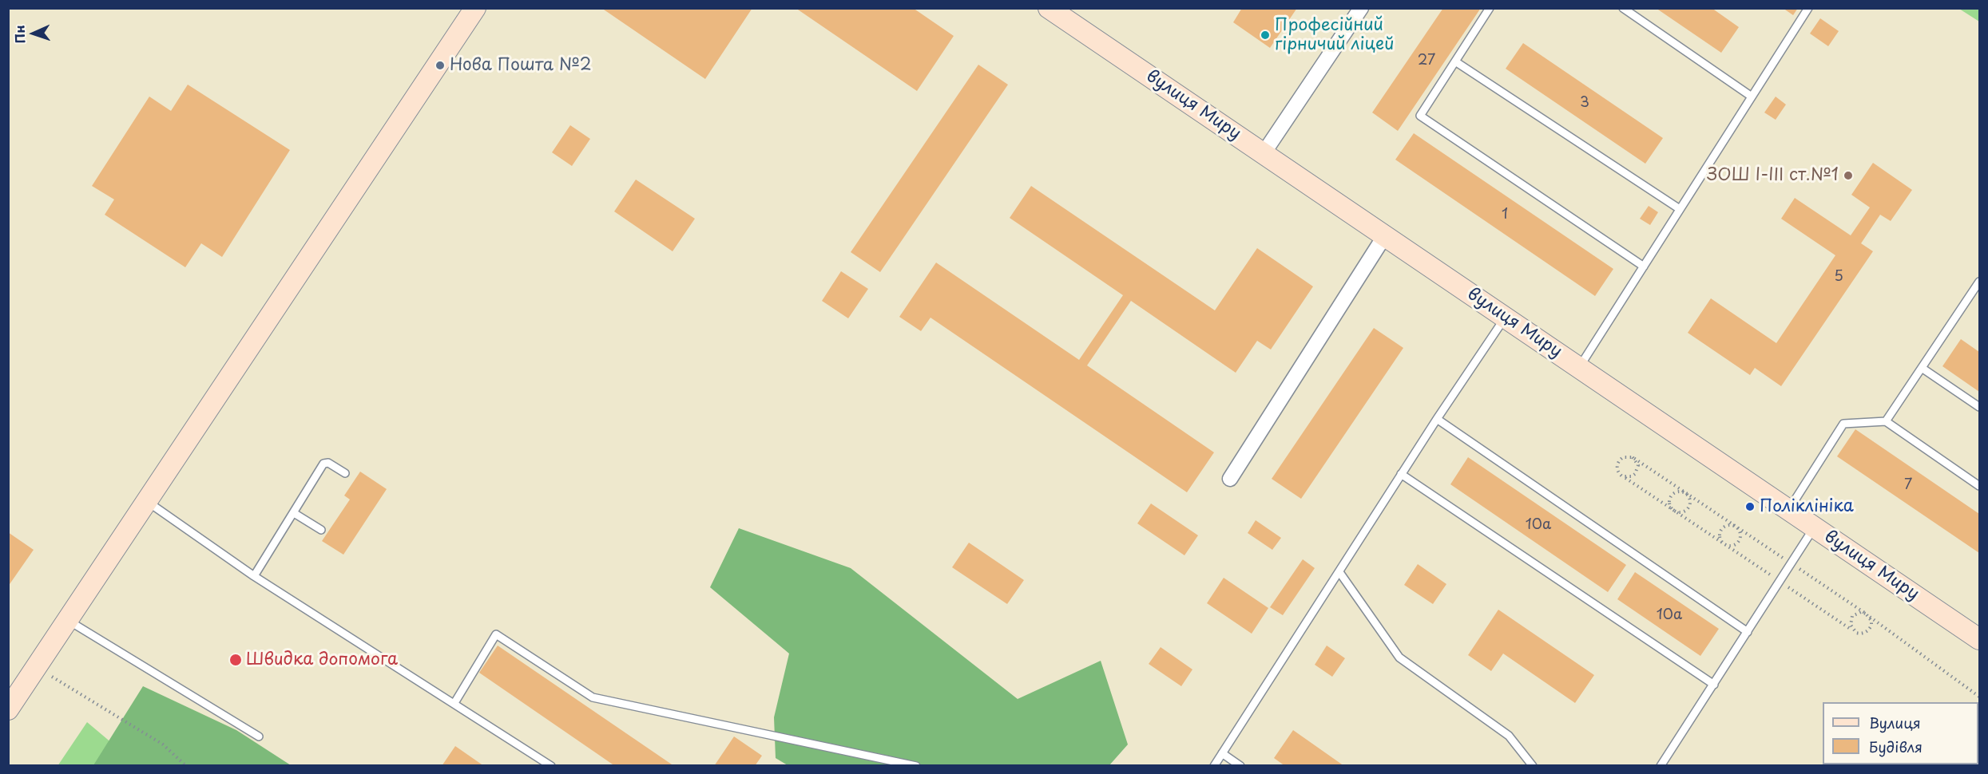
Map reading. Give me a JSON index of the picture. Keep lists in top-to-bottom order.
{
  "streets": {
    "main road": ["вулиця Миру"]
  },
  "places": [
    "Професійний гірничий ліцей",
    "Нова Пошта №2",
    "ЗОШ I-III ст.№1",
    "Поліклініка",
    "Швидка допомога"
  ],
  "house_numbers": [
    "27",
    "3",
    "1",
    "5",
    "7",
    "10а",
    "10а"
  ],
  "legend": ["Вулиця", "Будівля"],
  "north": "left"
}
